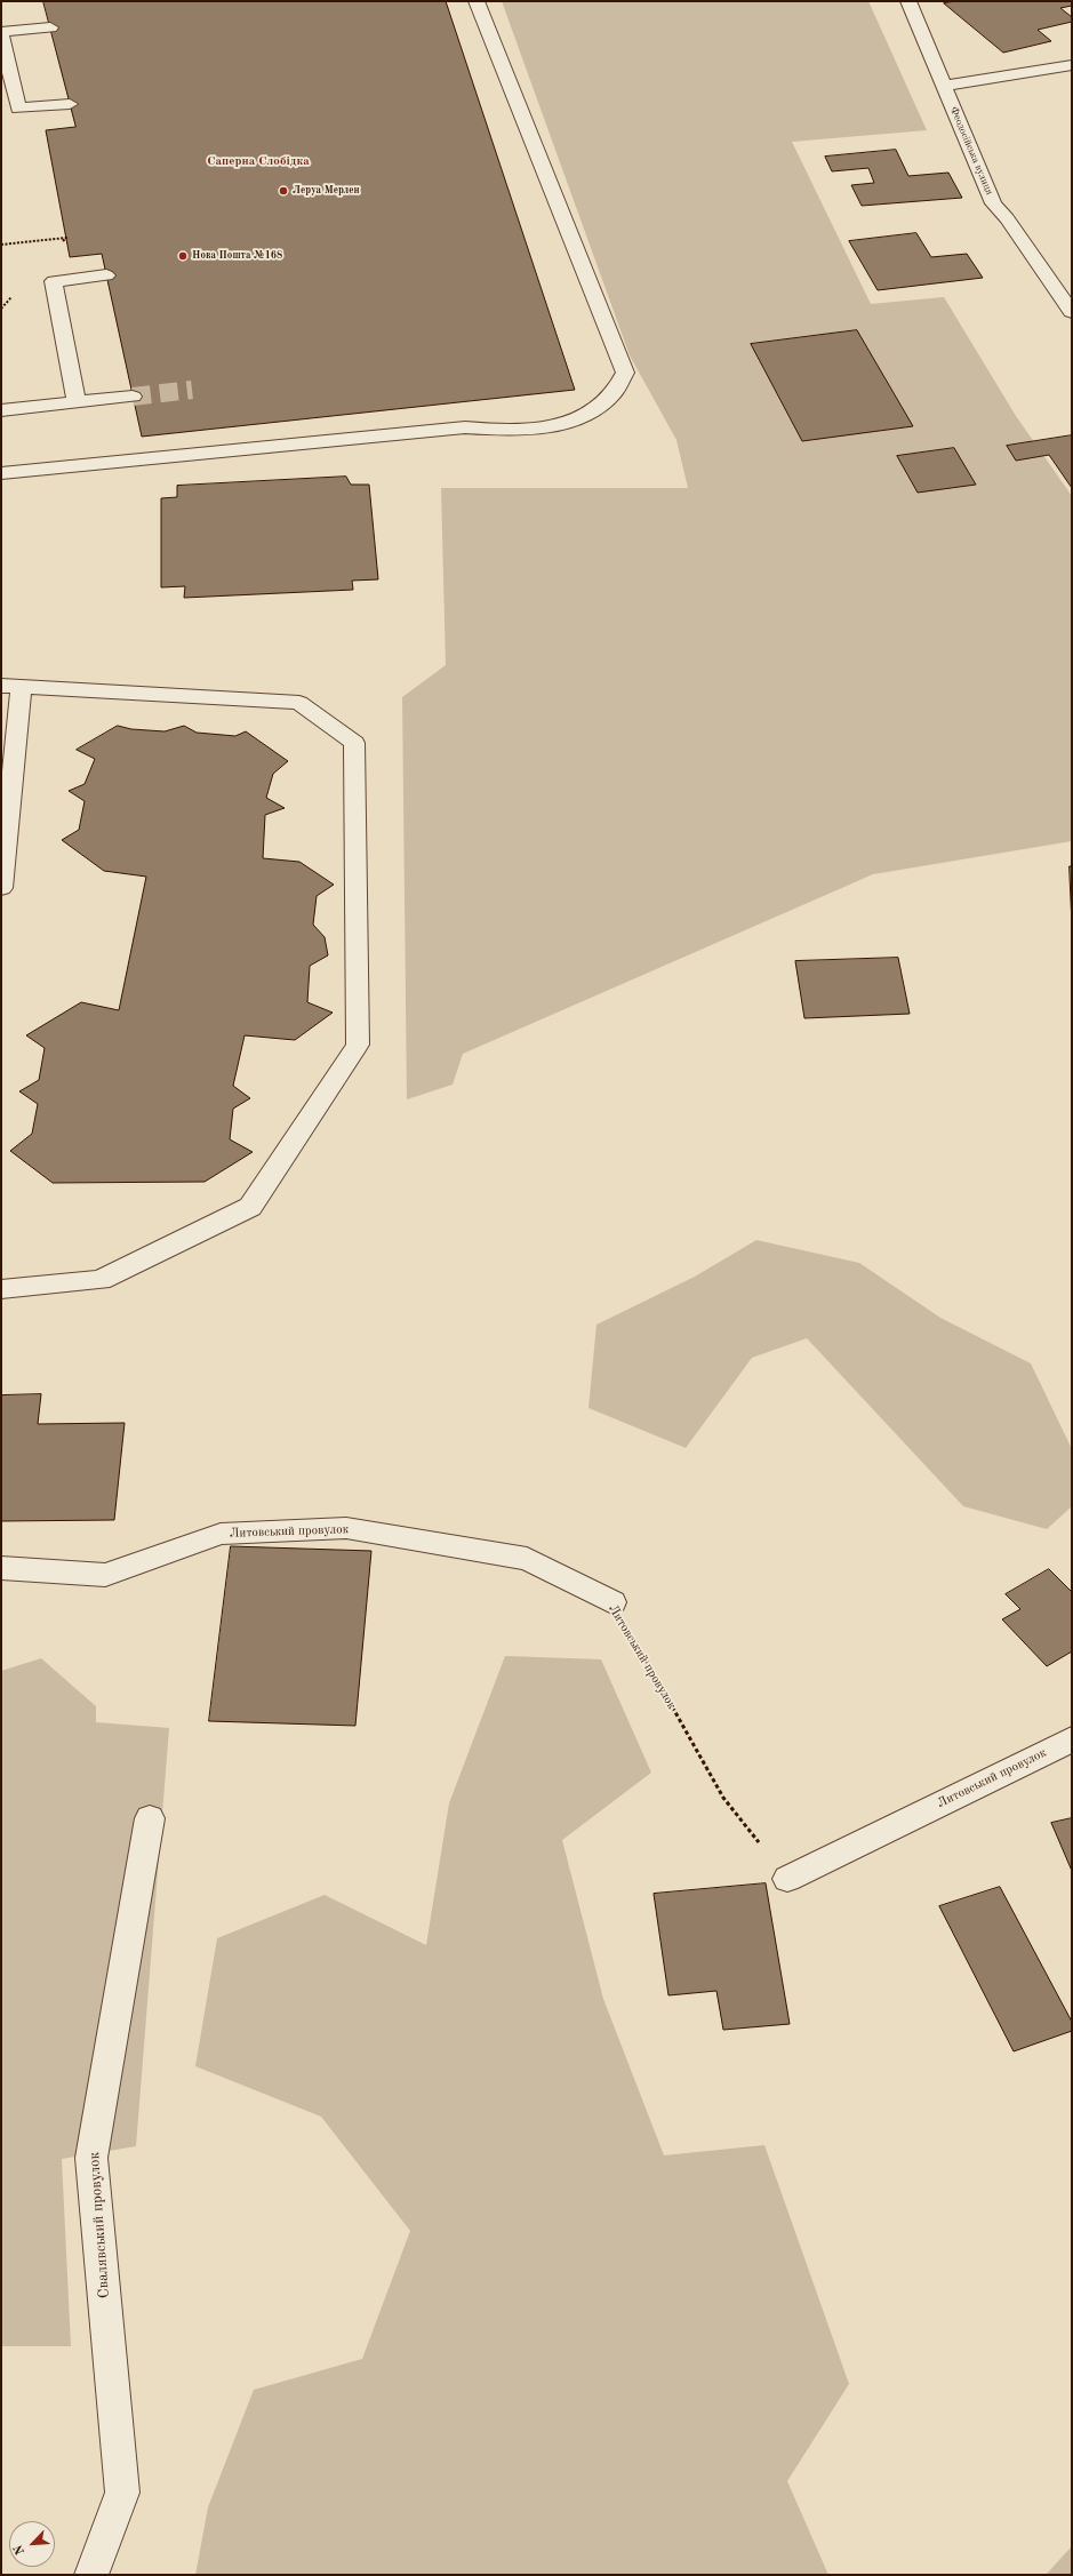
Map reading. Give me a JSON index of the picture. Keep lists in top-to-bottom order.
{
  "streets": {
    "street": ["Феодосійська вулиця", "Литовський провулок", "Свалявський провулок"]
  },
  "districts": ["Саперна Слобідка"],
  "places": ["Леруа Мерлен", "Нова Пошта №168"],
  "north": "bottom left"
}
